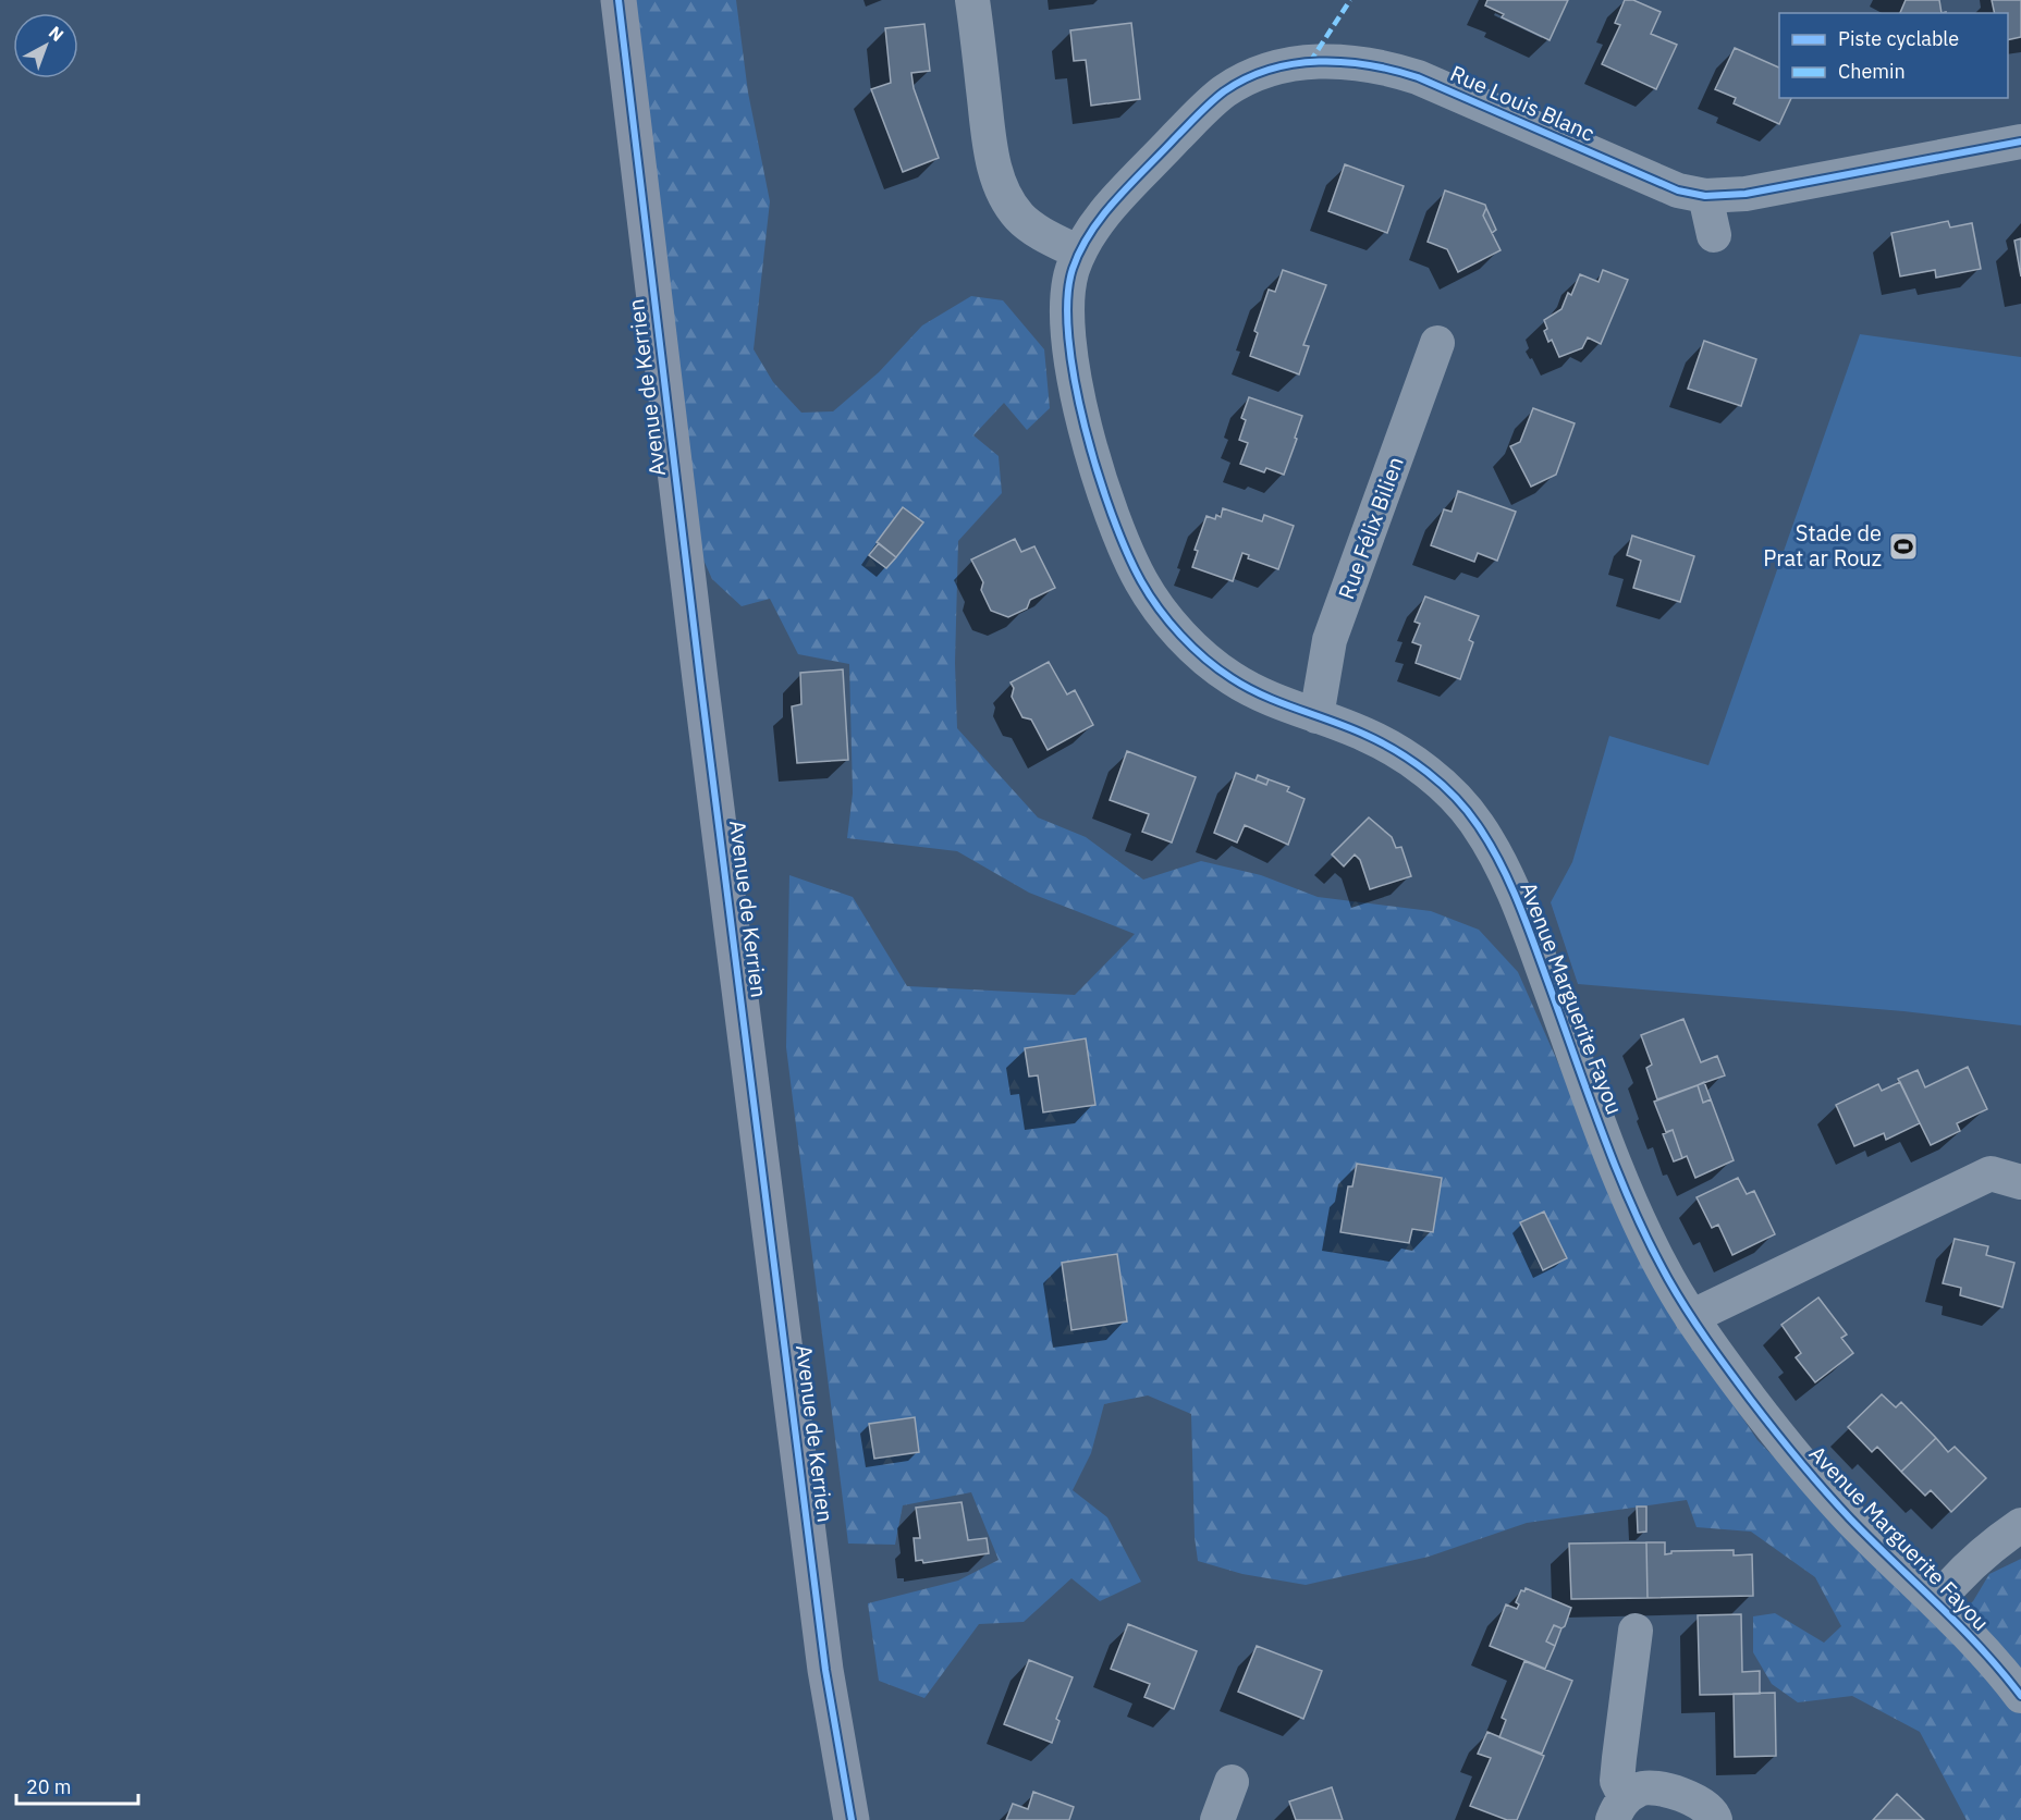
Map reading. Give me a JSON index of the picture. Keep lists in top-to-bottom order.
{
  "streets": {
    "main road": ["Avenue de Kerrien"],
    "street": ["Rue Louis Blanc", "Rue Félix Bilien", "Avenue Marguerite Fayou"]
  },
  "crossings": [
    ["Rue Louis Blanc", "Avenue Marguerite Fayou"],
    ["Rue Félix Bilien", "Avenue Marguerite Fayou"]
  ],
  "places": {
    "sports": ["Stade de Prat ar Rouz"]
  },
  "legend": ["Piste cyclable", "Chemin"],
  "scale_bar": "20 m",
  "north": "top right"
}
